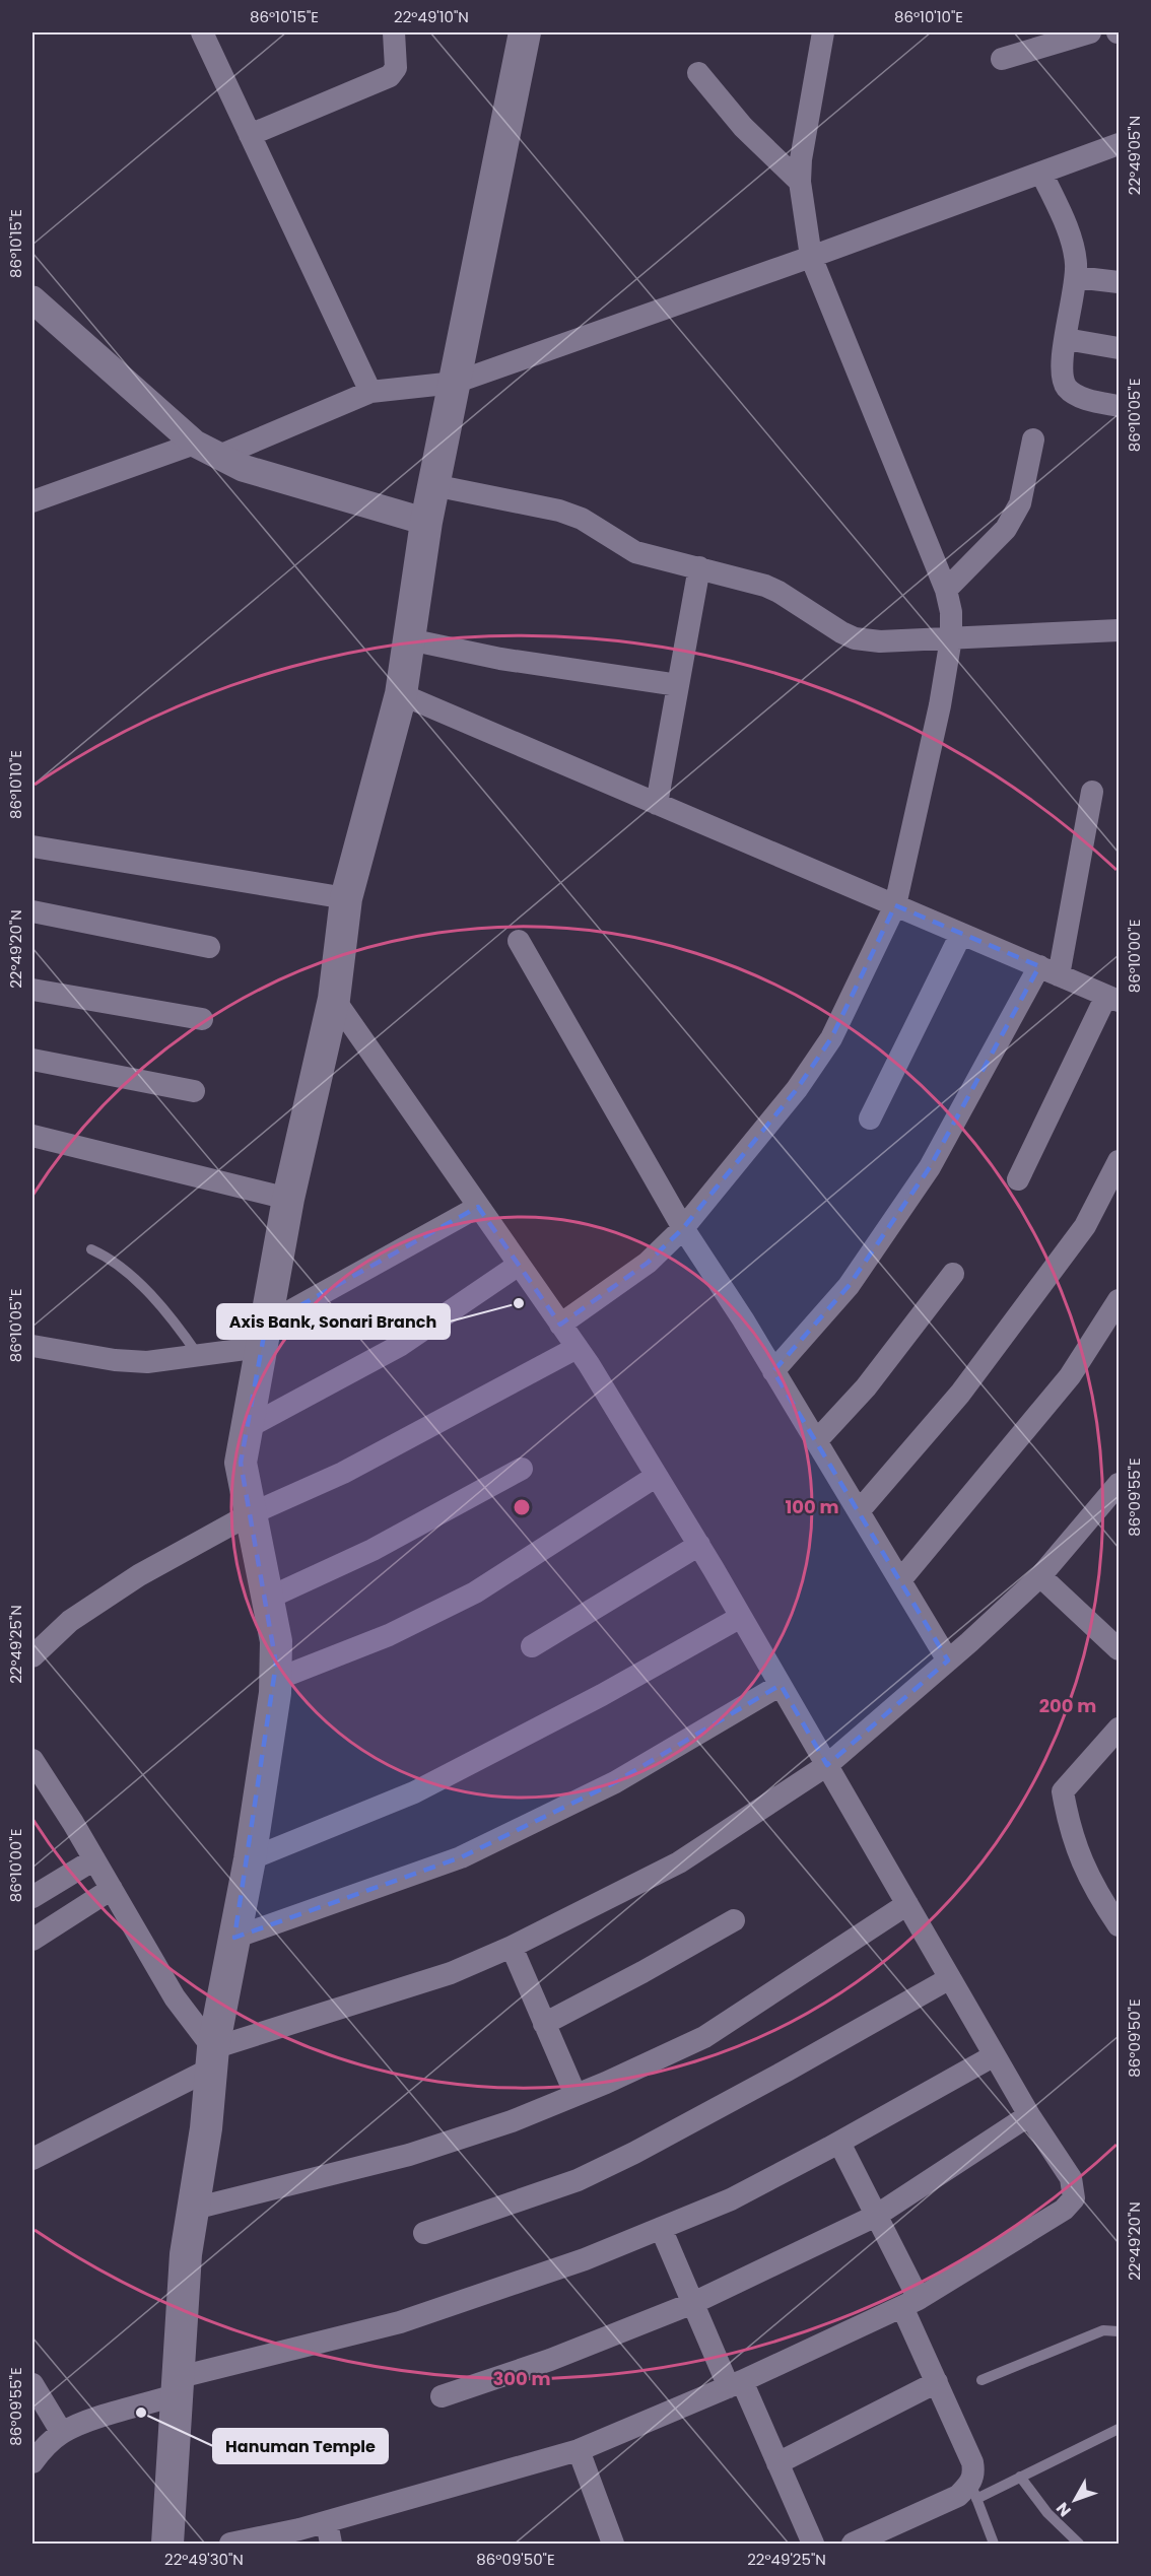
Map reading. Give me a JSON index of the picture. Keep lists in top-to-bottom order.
{
  "places": ["Axis Bank, Sonari Branch", "Hanuman Temple"],
  "north": "bottom left",
  "coordinates": [
    "86°10'15\"E",
    "22°49'10\"N",
    "86°10'10\"E",
    "22°49'05\"N",
    "86°10'05\"E",
    "22°49'20\"N",
    "86°10'00\"E",
    "86°09'55\"E",
    "22°49'25\"N",
    "86°09'50\"E",
    "22°49'30\"N"
  ],
  "rings": ["100 m", "200 m", "300 m"]
}
